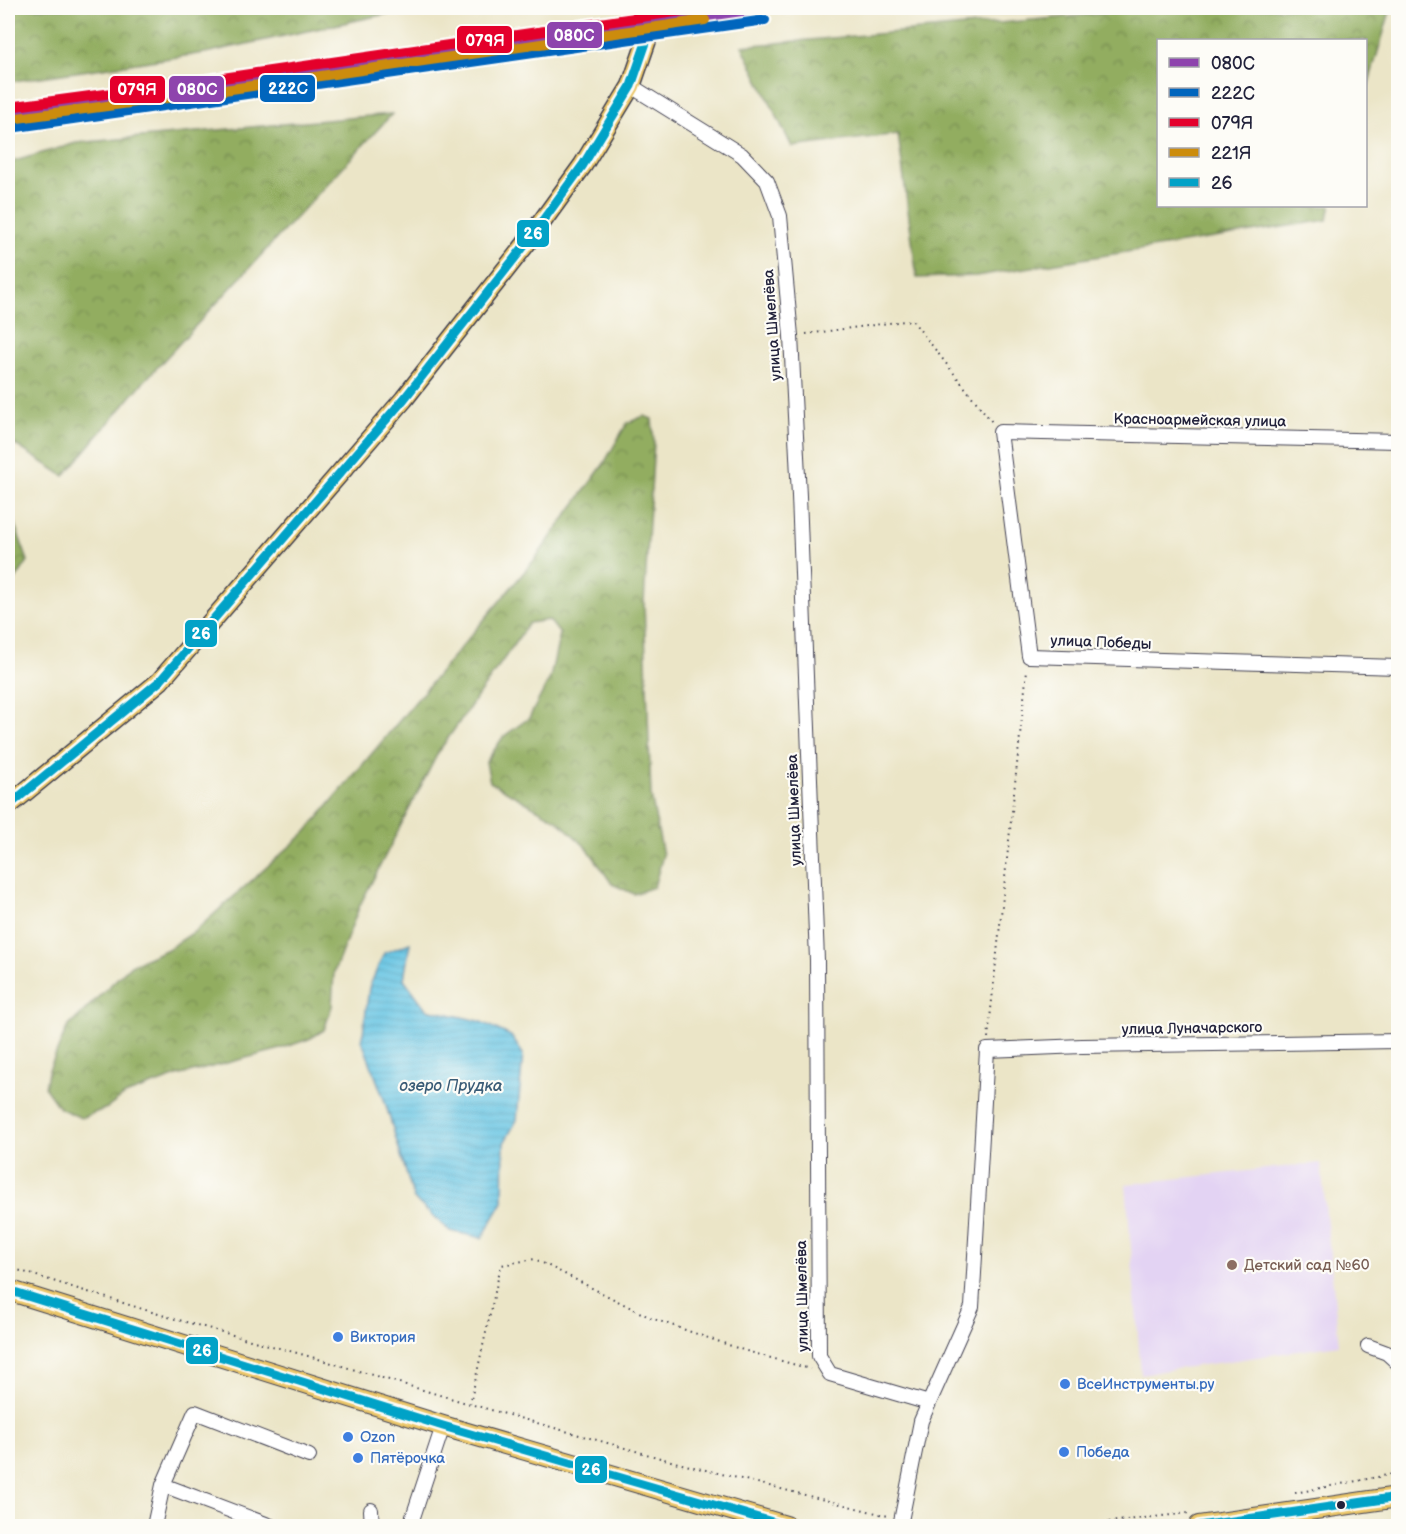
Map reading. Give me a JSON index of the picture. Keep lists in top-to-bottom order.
{
  "streets": {
    "street": [
      "улица Шмелёва",
      "Красноармейская улица",
      "улица Победы",
      "улица Луначарского"
    ]
  },
  "crossings": [
    ["Красноармейская улица", "улица Победы"]
  ],
  "water": ["озеро Прудка"],
  "places": [
    "Детский сад №60",
    "Виктория",
    "ВсеИнструменты.ру",
    "Ozon",
    "Победа",
    "Пятёрочка"
  ],
  "lines": [
    "transit line 080С",
    "transit line 079Я",
    "transit line 26",
    "transit line 222С",
    "transit line 221Я"
  ],
  "legend": [
    "080С",
    "222С",
    "079Я",
    "221Я",
    "26"
  ]
}
